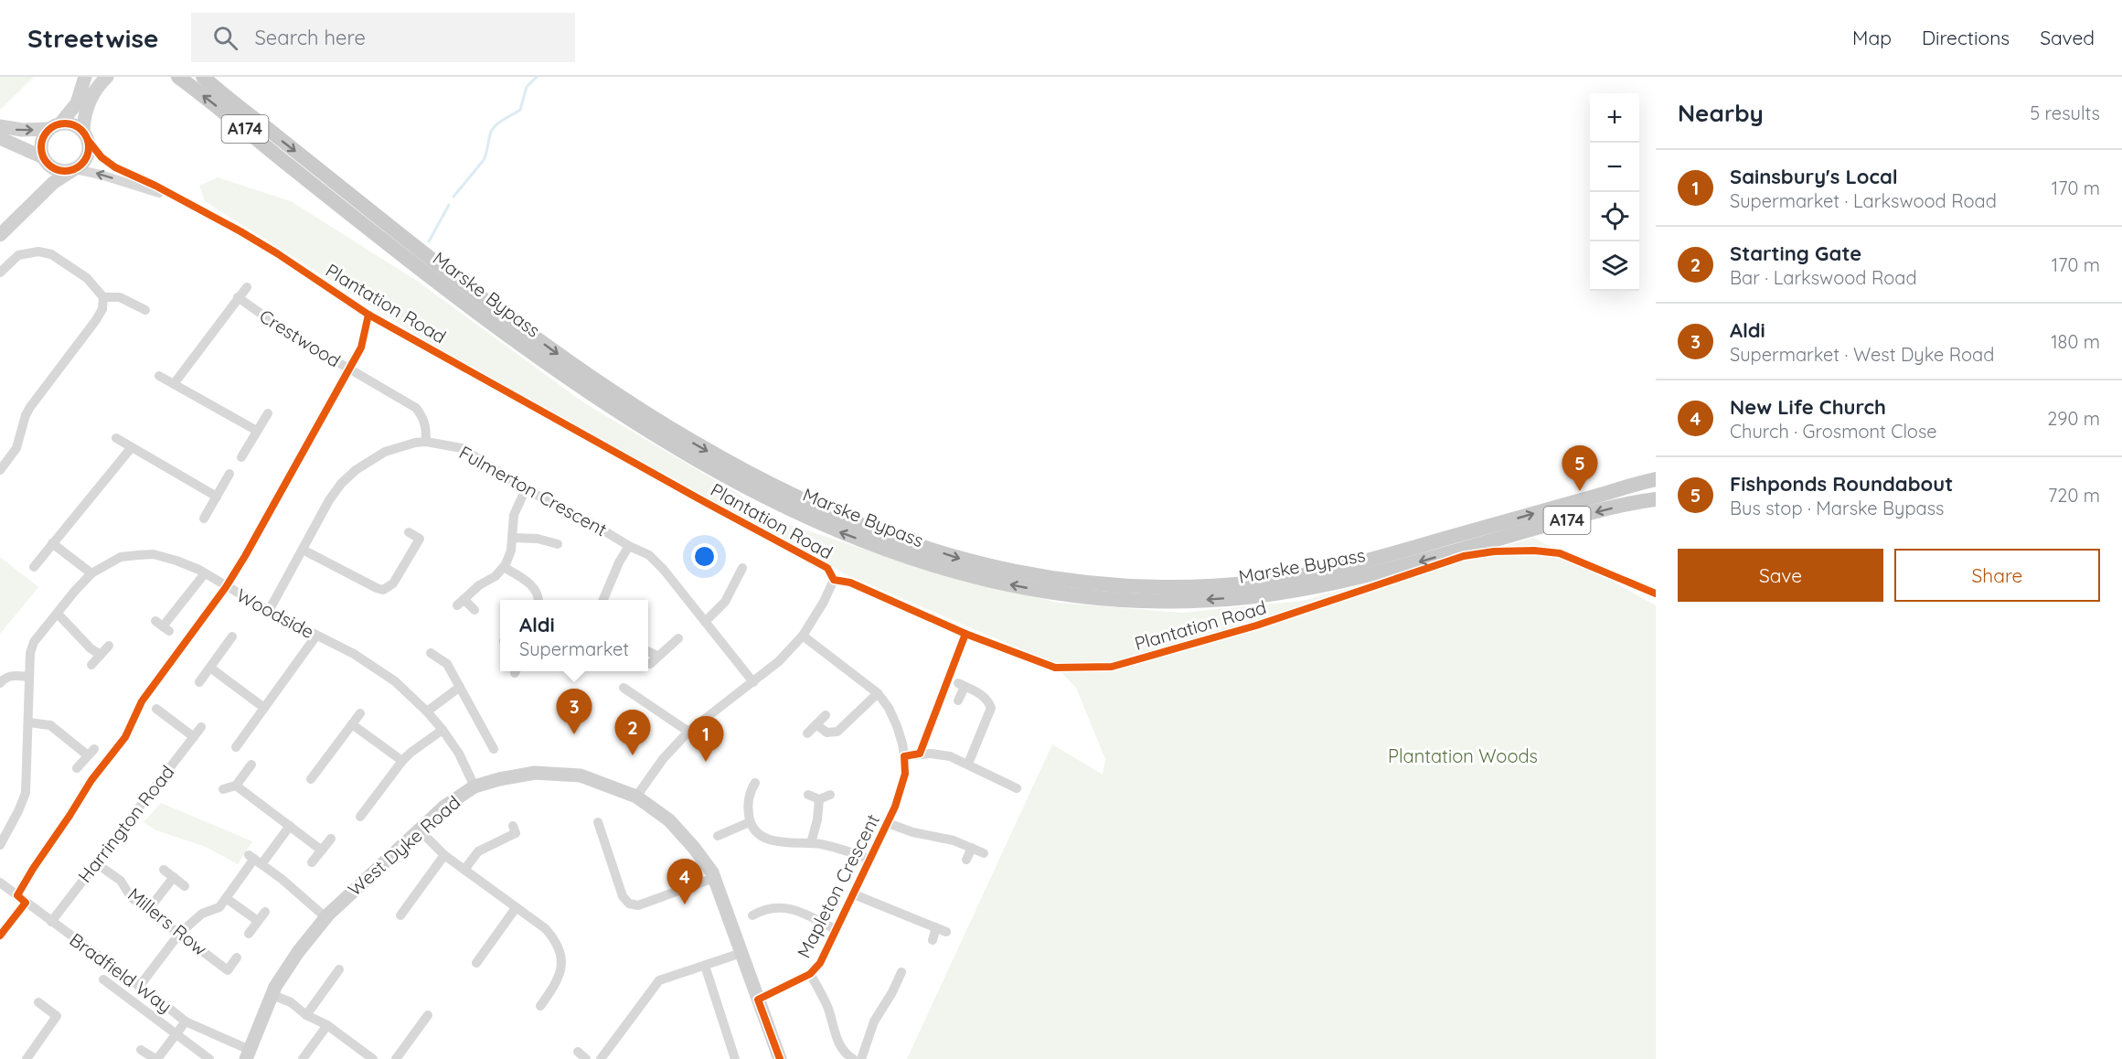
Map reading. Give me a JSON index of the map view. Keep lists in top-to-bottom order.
{
  "streets": {
    "main road": ["A174", "Marske Bypass"],
    "street": [
      "Plantation Road",
      "Crestwood",
      "Fulmerton Crescent",
      "Woodside",
      "Harrington Road",
      "West Dyke Road",
      "Mapleton Crescent",
      "Millers Row",
      "Bradfield Way"
    ]
  },
  "crossings": [
    ["Crestwood", "Fulmerton Crescent"],
    ["Fulmerton Crescent", "Woodside"],
    ["Woodside", "West Dyke Road"],
    ["Harrington Road", "Millers Row"],
    ["Harrington Road", "Bradfield Way"],
    ["West Dyke Road", "Mapleton Crescent"],
    ["West Dyke Road", "Bradfield Way"]
  ],
  "parks": ["Plantation Woods"],
  "page": {
    "header": "Streetwise",
    "search": "Search here",
    "nav": ["Map", "Directions", "Saved"],
    "heading": ["Nearby", "5 results"],
    "map_buttons": ["+", "−"],
    "list": [
      {
        "mark": "1",
        "name": "Sainsbury's Local",
        "note": "Supermarket · Larkswood Road",
        "value": "170 m"
      },
      {
        "mark": "2",
        "name": "Starting Gate",
        "note": "Bar · Larkswood Road",
        "value": "170 m"
      },
      {
        "mark": "3",
        "name": "Aldi",
        "note": "Supermarket · West Dyke Road",
        "value": "180 m"
      },
      {
        "mark": "4",
        "name": "New Life Church",
        "note": "Church · Grosmont Close",
        "value": "290 m"
      },
      {
        "mark": "5",
        "name": "Fishponds Roundabout",
        "note": "Bus stop · Marske Bypass",
        "value": "720 m"
      }
    ],
    "pins": [
      "5",
      "3",
      "2",
      "1",
      "4"
    ],
    "buttons": ["Save", "Share"],
    "popup": ["Aldi", "Supermarket"]
  }
}
